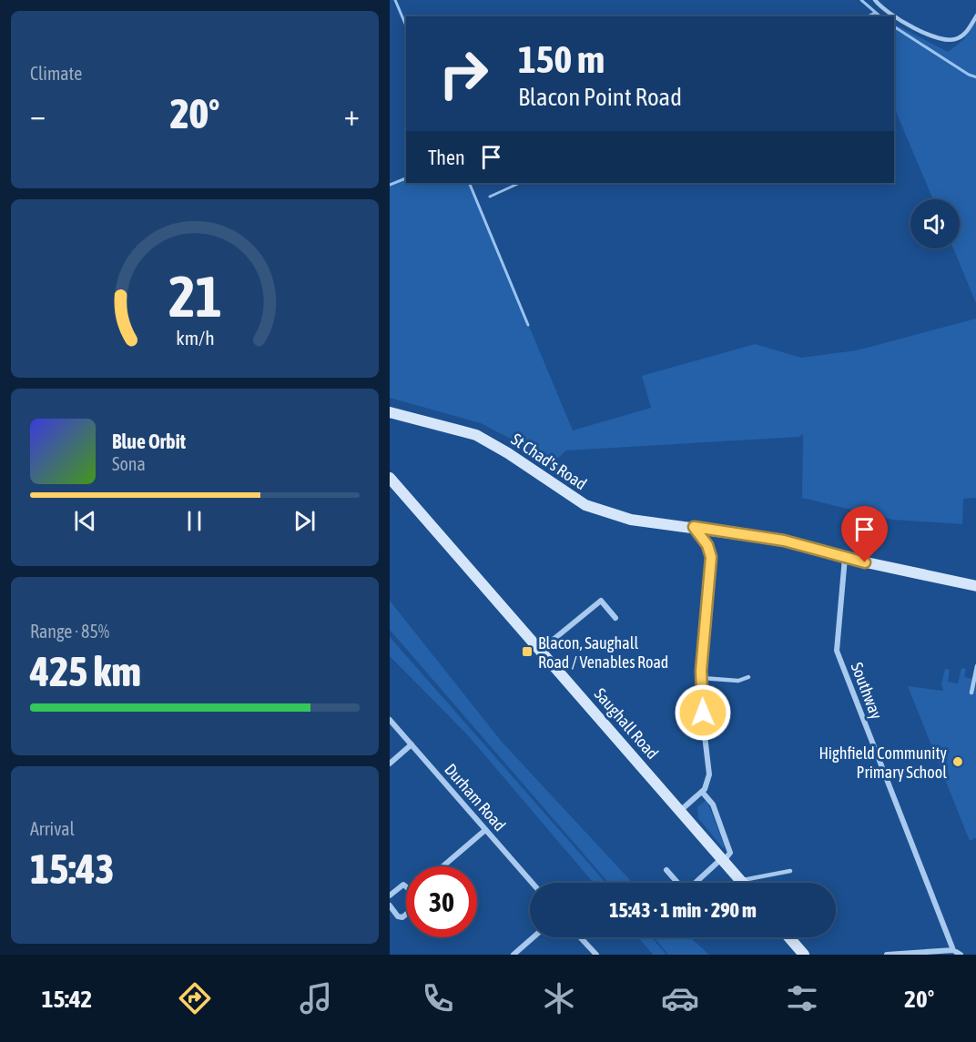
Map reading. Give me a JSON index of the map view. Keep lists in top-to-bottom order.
{
  "streets": {
    "street": [
      "St Chad's Road",
      "Southway",
      "Saughall Road",
      "Durham Road"
    ]
  },
  "crossings": [
    ["St Chad's Road", "Southway"]
  ],
  "places": {
    "transit": ["Blacon, Saughall Road / Venables Road"],
    "other": ["Highfield Community Primary School"]
  },
  "page": {
    "tile": [
      "Climate",
      ["Range · 85%", "425 km"],
      ["Arrival", "15:43"]
    ],
    "turn": ["150 m", "Blacon Point Road"],
    "heat": ["−", "20°", "+"],
    "then": "Then",
    "song": ["Blue Orbit", "Sona"],
    "limit": "30",
    "trip": "15:43 · 1 min · 290 m",
    "tabs": ["15:42", "20°"],
    "gauge": ["21", "km/h"]
  }
}
